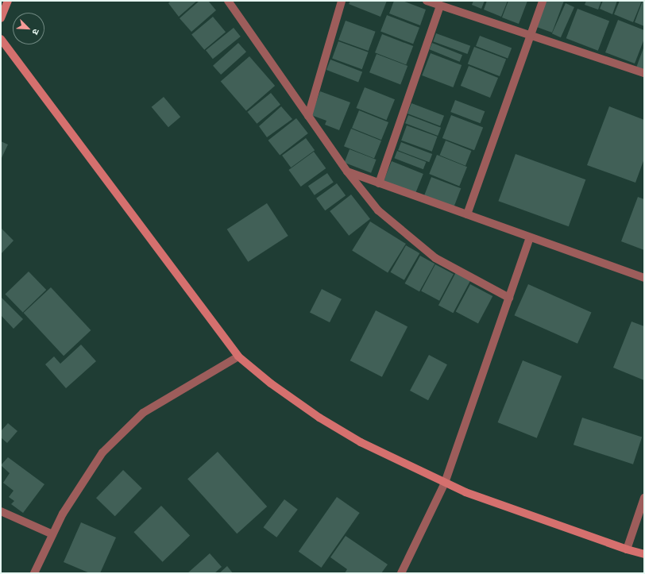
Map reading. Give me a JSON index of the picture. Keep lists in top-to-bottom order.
{
  "north": "bottom right"
}
